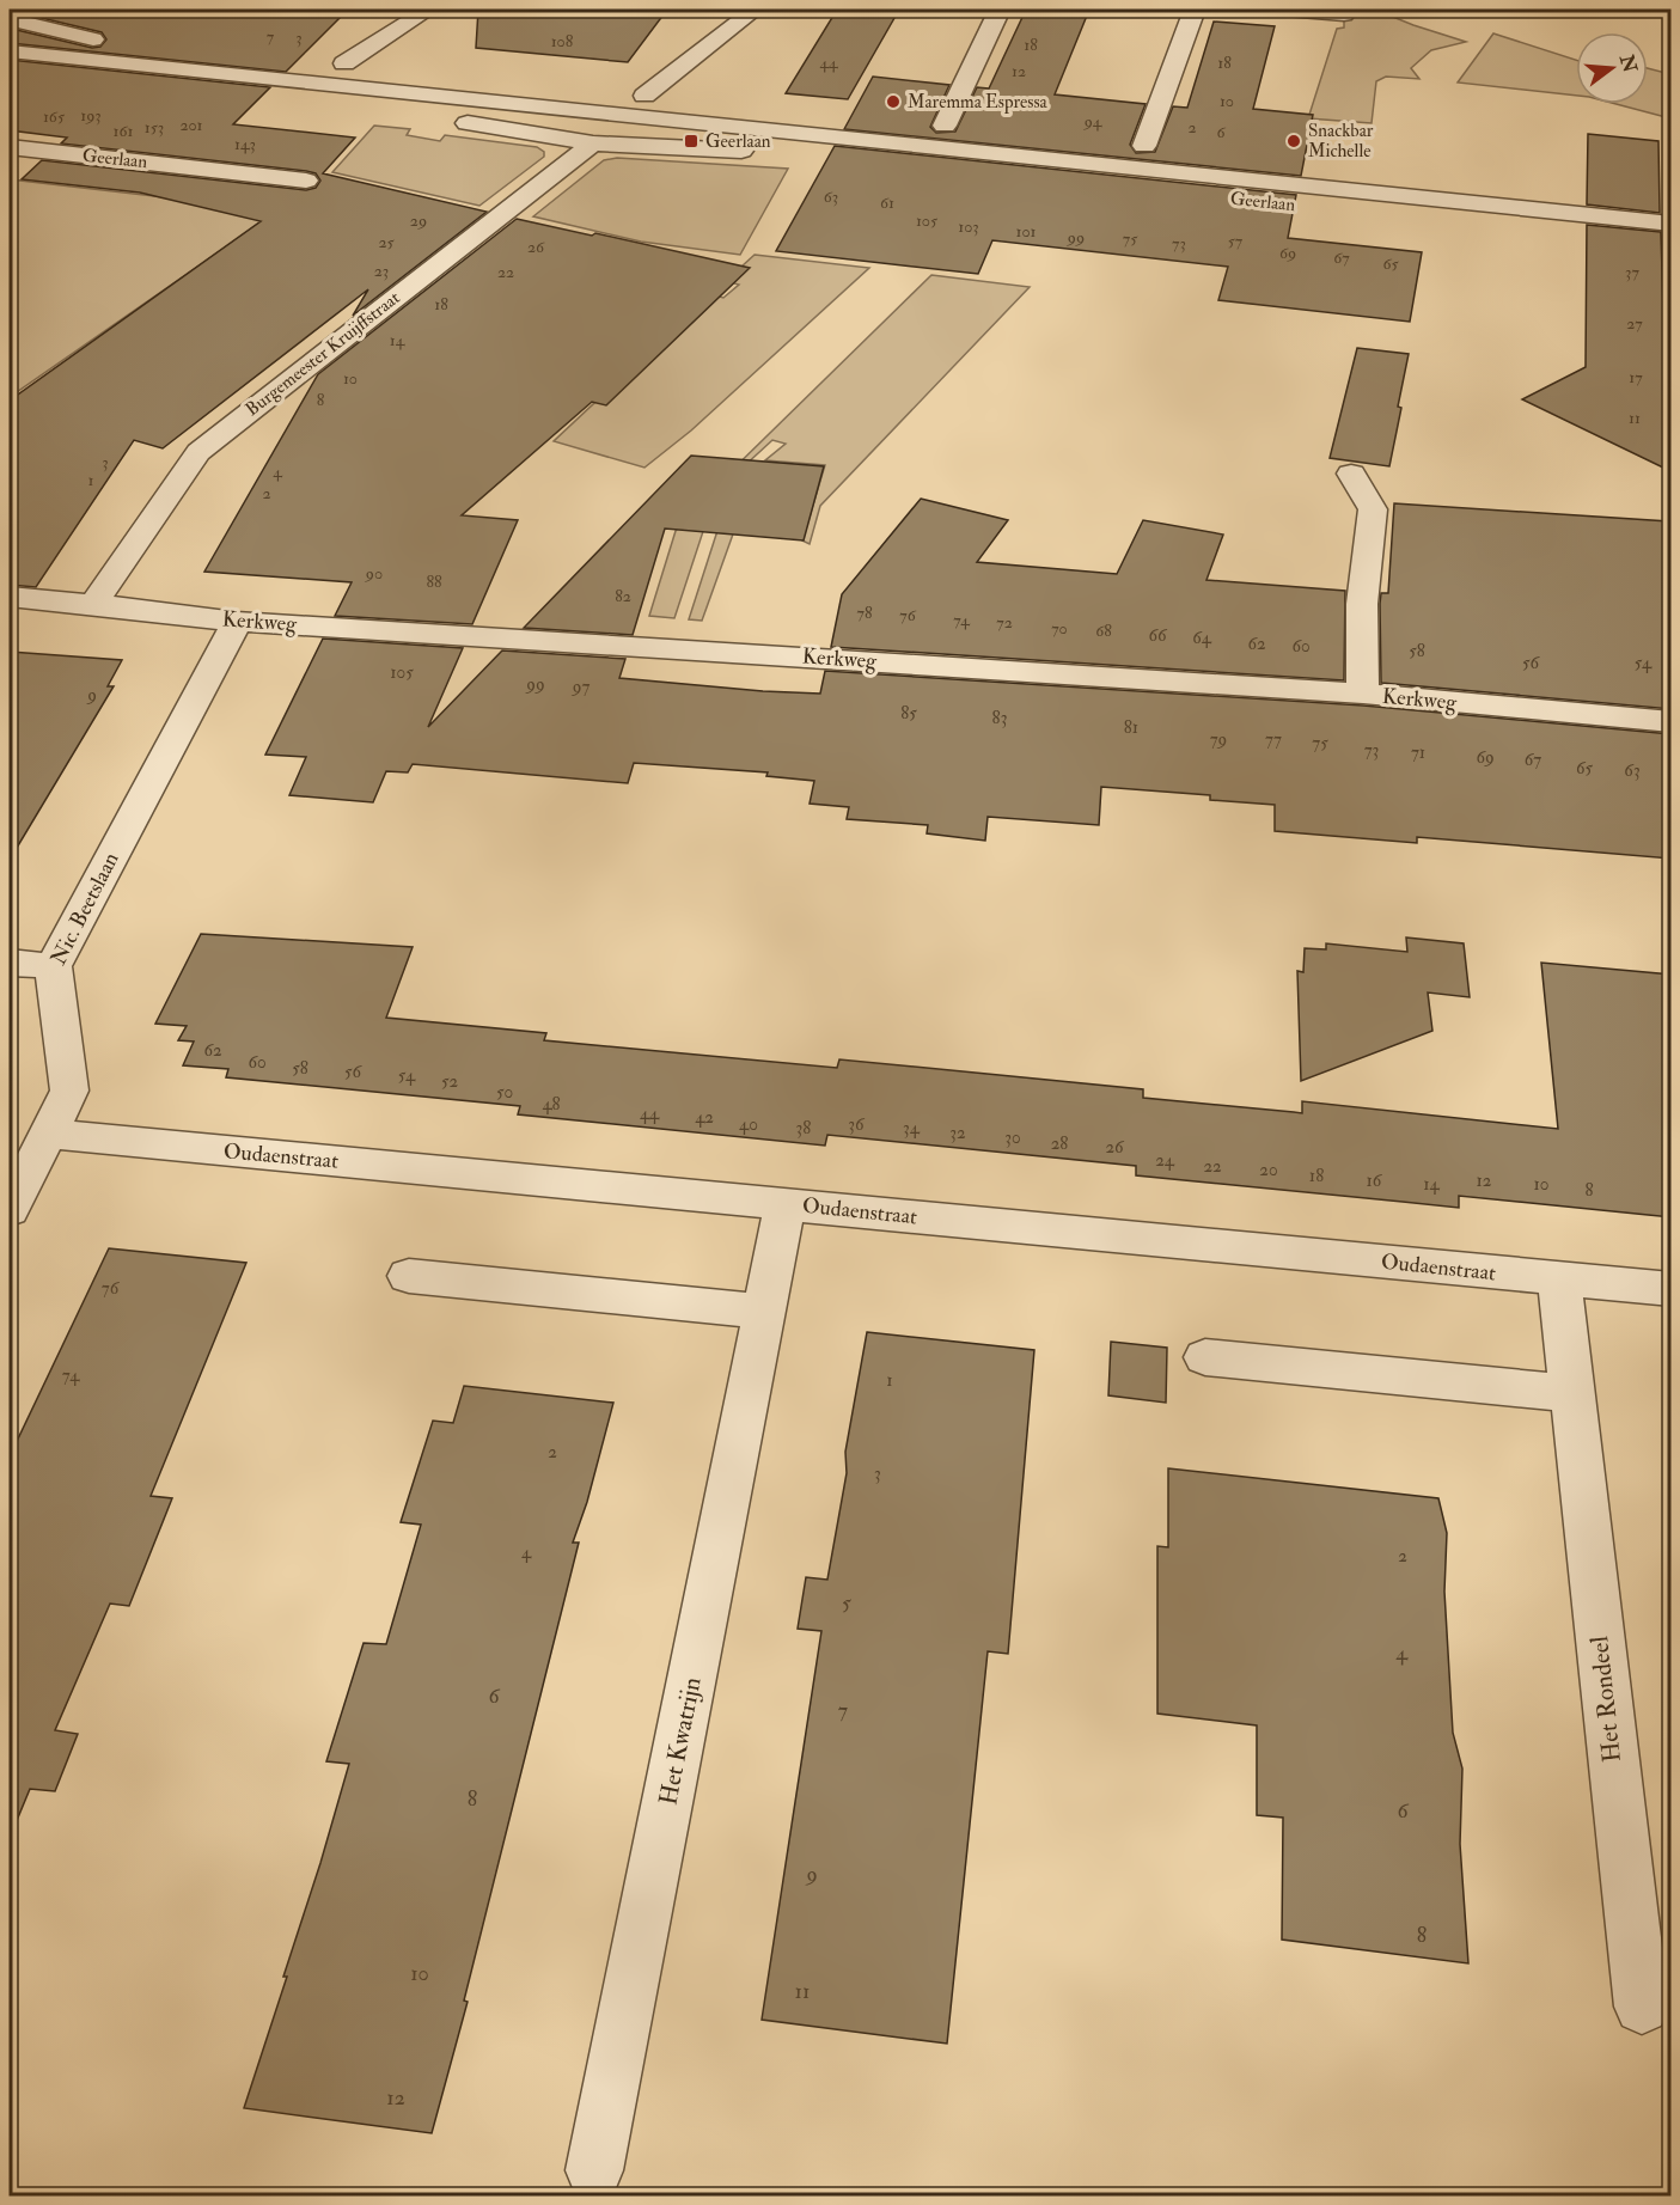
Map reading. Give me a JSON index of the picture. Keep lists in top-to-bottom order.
{
  "streets": {
    "street": [
      "Geerlaan",
      "Burgemeester Kruijffstraat",
      "Kerkweg",
      "Nic. Beetslaan",
      "Oudaenstraat",
      "Het Rondeel",
      "Het Kwatrijn"
    ]
  },
  "crossings": [
    ["Geerlaan", "Burgemeester Kruijffstraat"],
    ["Burgemeester Kruijffstraat", "Kerkweg"],
    ["Kerkweg", "Nic. Beetslaan"],
    ["Nic. Beetslaan", "Oudaenstraat"],
    ["Oudaenstraat", "Het Rondeel"],
    ["Oudaenstraat", "Het Kwatrijn"]
  ],
  "places": {
    "other": ["Maremma Espressa", "Snackbar Michelle"],
    "transit": ["Geerlaan"]
  },
  "house_numbers": [
    "7",
    "3",
    "108",
    "18",
    "44",
    "18",
    "12",
    "10",
    "193",
    "165",
    "94",
    "201",
    "153",
    "2",
    "161",
    "6",
    "143",
    "63",
    "61",
    "29",
    "105",
    "103",
    "101",
    "99",
    "75",
    "57",
    "25",
    "73",
    "26",
    "69",
    "67",
    "65",
    "23",
    "22",
    "37",
    "18",
    "27",
    "14",
    "17",
    "10",
    "8",
    "11",
    "3",
    "4",
    "1",
    "2",
    "90",
    "88",
    "82",
    "78",
    "76",
    "74",
    "72",
    "70",
    "68",
    "66",
    "64",
    "62",
    "60",
    "58",
    "56",
    "54",
    "105",
    "99",
    "97",
    "9",
    "85",
    "83",
    "81",
    "79",
    "77",
    "75",
    "73",
    "71",
    "69",
    "67",
    "65",
    "63",
    "62",
    "60",
    "58",
    "56",
    "54",
    "52",
    "50",
    "48",
    "44",
    "42",
    "40",
    "36",
    "38",
    "34",
    "32",
    "30",
    "28",
    "26",
    "24",
    "22",
    "20",
    "18",
    "16",
    "12",
    "14",
    "10",
    "8",
    "76",
    "74",
    "1",
    "2",
    "3",
    "4",
    "2",
    "5",
    "4",
    "6",
    "7",
    "8",
    "6",
    "9",
    "8",
    "10",
    "11",
    "12"
  ],
  "north": "right"
}
